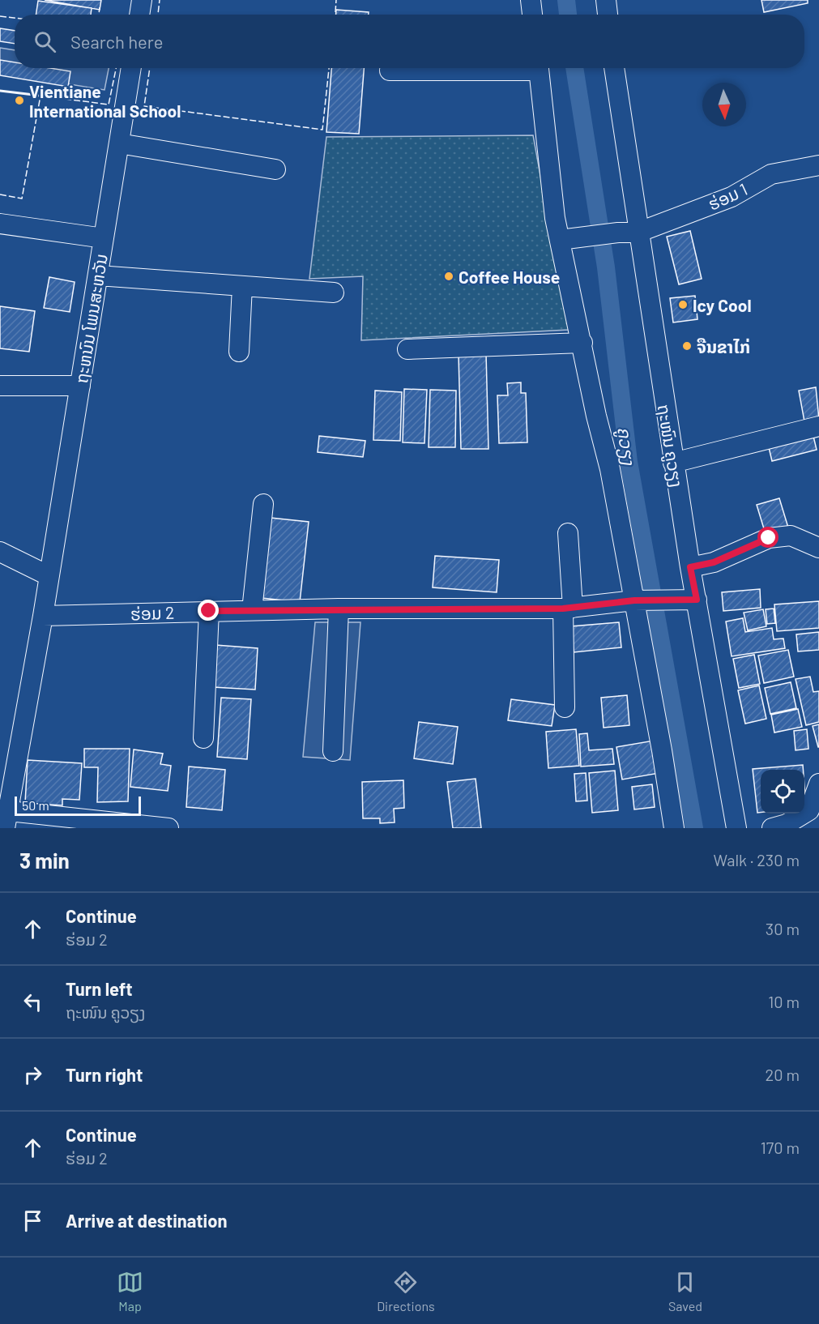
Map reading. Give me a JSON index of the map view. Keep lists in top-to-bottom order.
{
  "streets": {
    "street": [
      "ຮ່ອມ 1",
      "ຖະຫນົນ ໂພນສະຫວັນ",
      "ຖະໜົນ ຄູວຽງ",
      "ຮ່ອມ 2"
    ]
  },
  "crossings": [
    ["ຮ່ອມ 1", "ຖະໜົນ ຄູວຽງ"],
    ["ຖະຫນົນ ໂພນສະຫວັນ", "ຮ່ອມ 2"],
    ["ຖະໜົນ ຄູວຽງ", "ຮ່ອມ 2"]
  ],
  "water": ["ຄູວຽງ"],
  "places": [
    "Vientiane International School",
    "Coffee House",
    "Icy Cool",
    "ຈືນຂາໄກ່"
  ],
  "scale_bar": "50 m",
  "north": "bottom",
  "page": {
    "search": "Search here",
    "scale": "50 m",
    "heading": ["3 min", "Walk · 230 m"],
    "list": [
      ["Continue", "ຮ່ອມ 2", "30 m"],
      ["Turn left", "ຖະໜົນ ຄູວຽງ", "10 m"],
      ["Turn right", "20 m"],
      ["Continue", "ຮ່ອມ 2", "170 m"],
      "Arrive at destination"
    ],
    "nav": ["Map", "Directions", "Saved"]
  }
}
